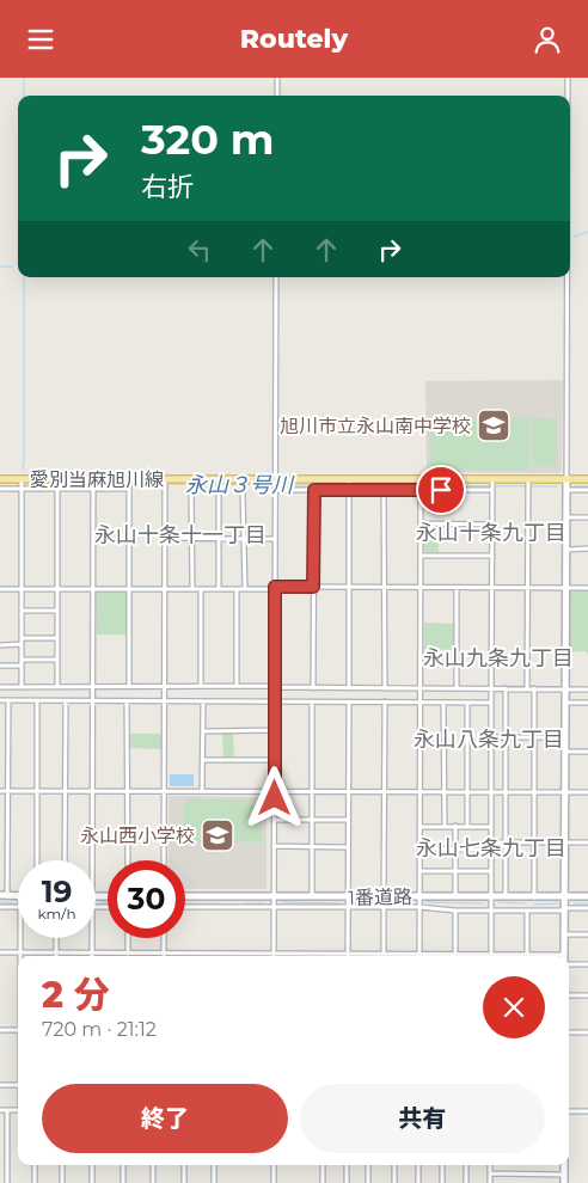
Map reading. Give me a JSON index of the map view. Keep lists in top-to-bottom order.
{
  "streets": {
    "main road": ["愛別当麻旭川線"],
    "street": ["1番道路"]
  },
  "districts": [
    "永山十条九丁目",
    "永山十条十一丁目",
    "永山九条九丁目",
    "永山八条九丁目",
    "永山七条九丁目"
  ],
  "water": ["永山３号川"],
  "places": {
    "school or university": ["旭川市立永山南中学校", "永山西小学校"]
  },
  "page": {
    "header": "Routely",
    "turn": ["320 m", "右折"],
    "speed": "19 km/h",
    "limit": "30",
    "heading": ["2 分", "720 m · 21:12"],
    "buttons": ["終了", "共有"]
  }
}
